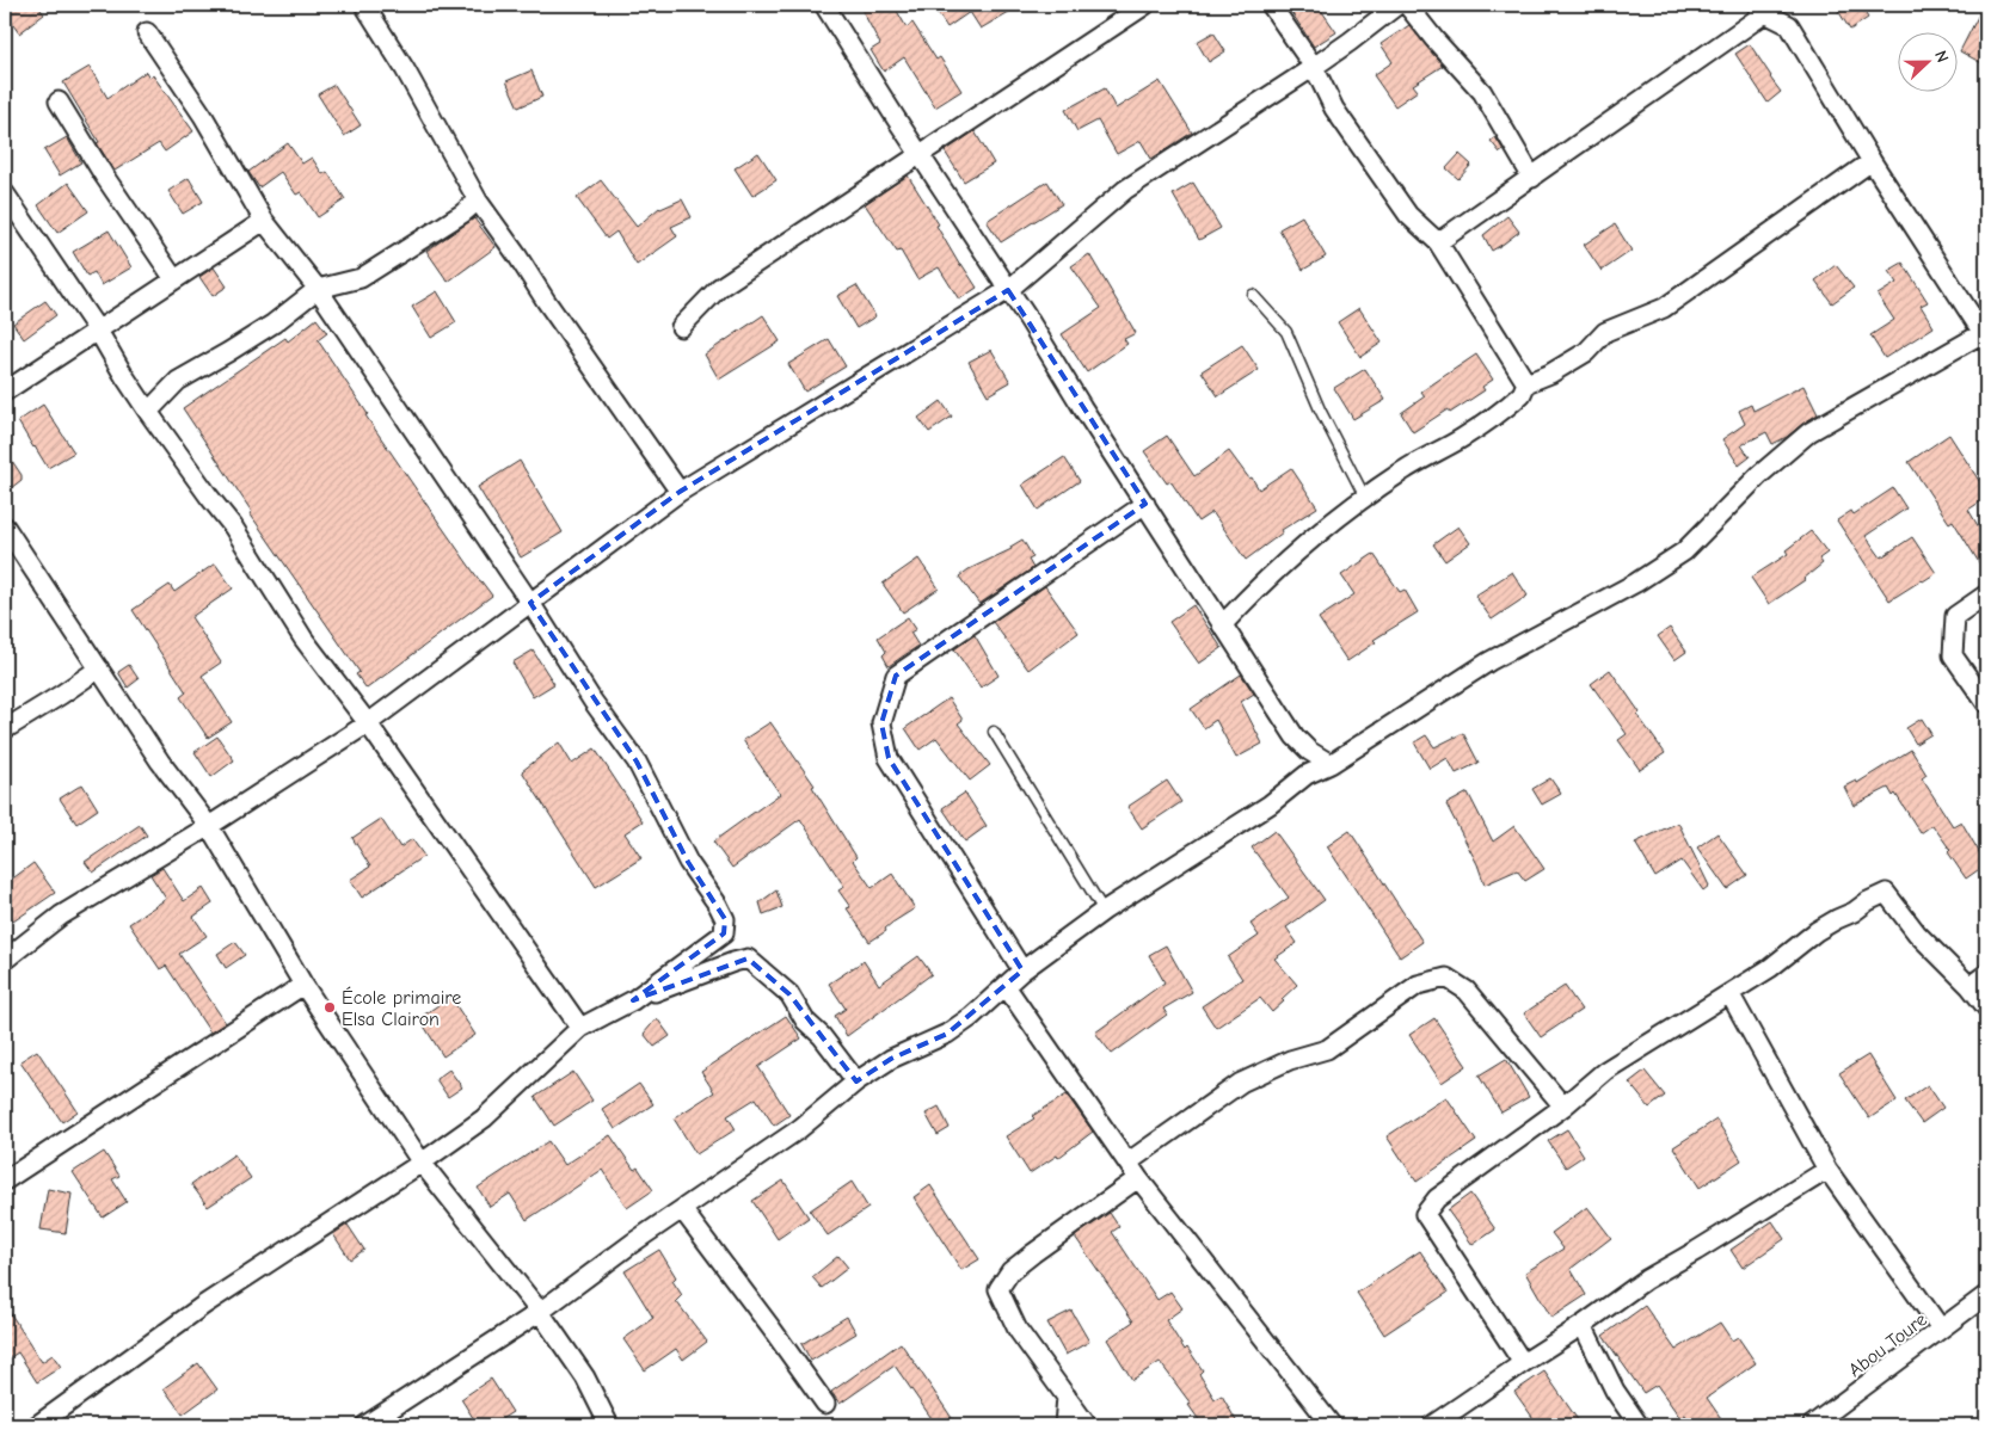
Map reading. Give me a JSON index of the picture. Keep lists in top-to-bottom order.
{
  "streets": {
    "street": ["Abou Toure"]
  },
  "places": ["École primaire Elsa Clairon"],
  "north": "right"
}
